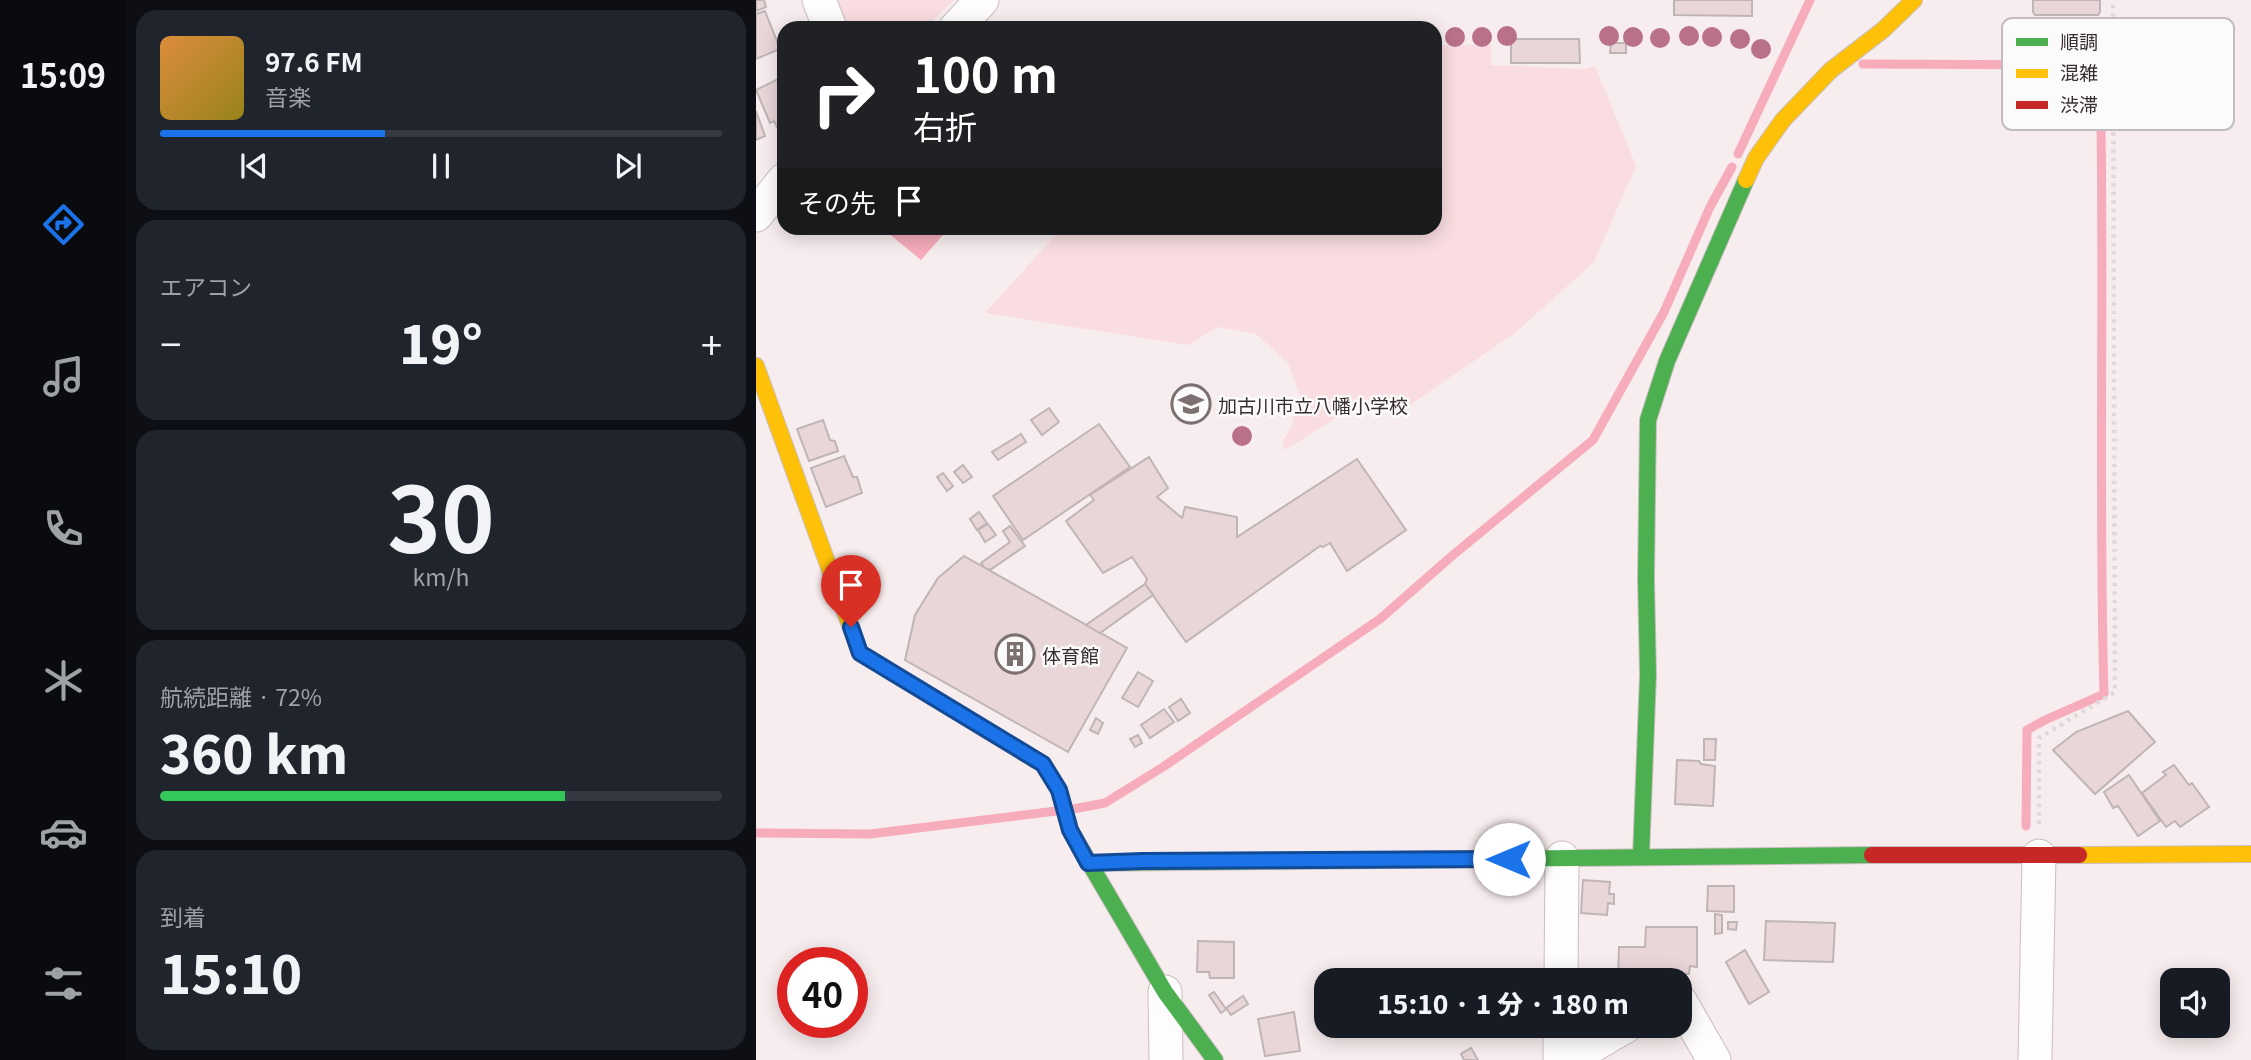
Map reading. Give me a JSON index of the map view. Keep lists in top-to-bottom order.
{
  "places": {
    "school or university": ["加古川市立八幡小学校"],
    "building": ["体育館"]
  },
  "legend": ["順調", "混雑", "渋滞"],
  "page": {
    "tabs": "15:09",
    "turn": ["100 m", "右折"],
    "song": ["97.6 FM", "音楽"],
    "then": "その先",
    "tile": [
      "エアコン",
      ["30", "km/h"],
      ["航続距離 · 72%", "360 km"],
      ["到着", "15:10"]
    ],
    "heat": ["−", "19°", "+"],
    "limit": "40",
    "trip": "15:10 · 1 分 · 180 m"
  }
}
